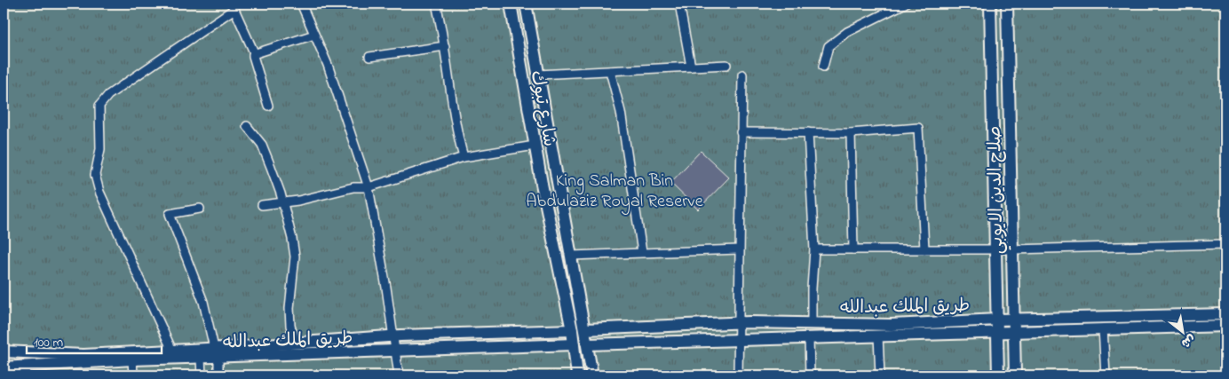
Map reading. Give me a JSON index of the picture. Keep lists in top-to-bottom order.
{
  "streets": {
    "main road": ["شارع تبوك", "صلاح الدين الايوبي", "طريق الملك عبدالله"]
  },
  "crossings": [
    ["شارع تبوك", "طريق الملك عبدالله"],
    ["صلاح الدين الايوبي", "طريق الملك عبدالله"]
  ],
  "parks": ["King Salman Bin Abdulaziz Royal Reserve"],
  "scale_bar": "100 m",
  "north": "bottom right"
}
